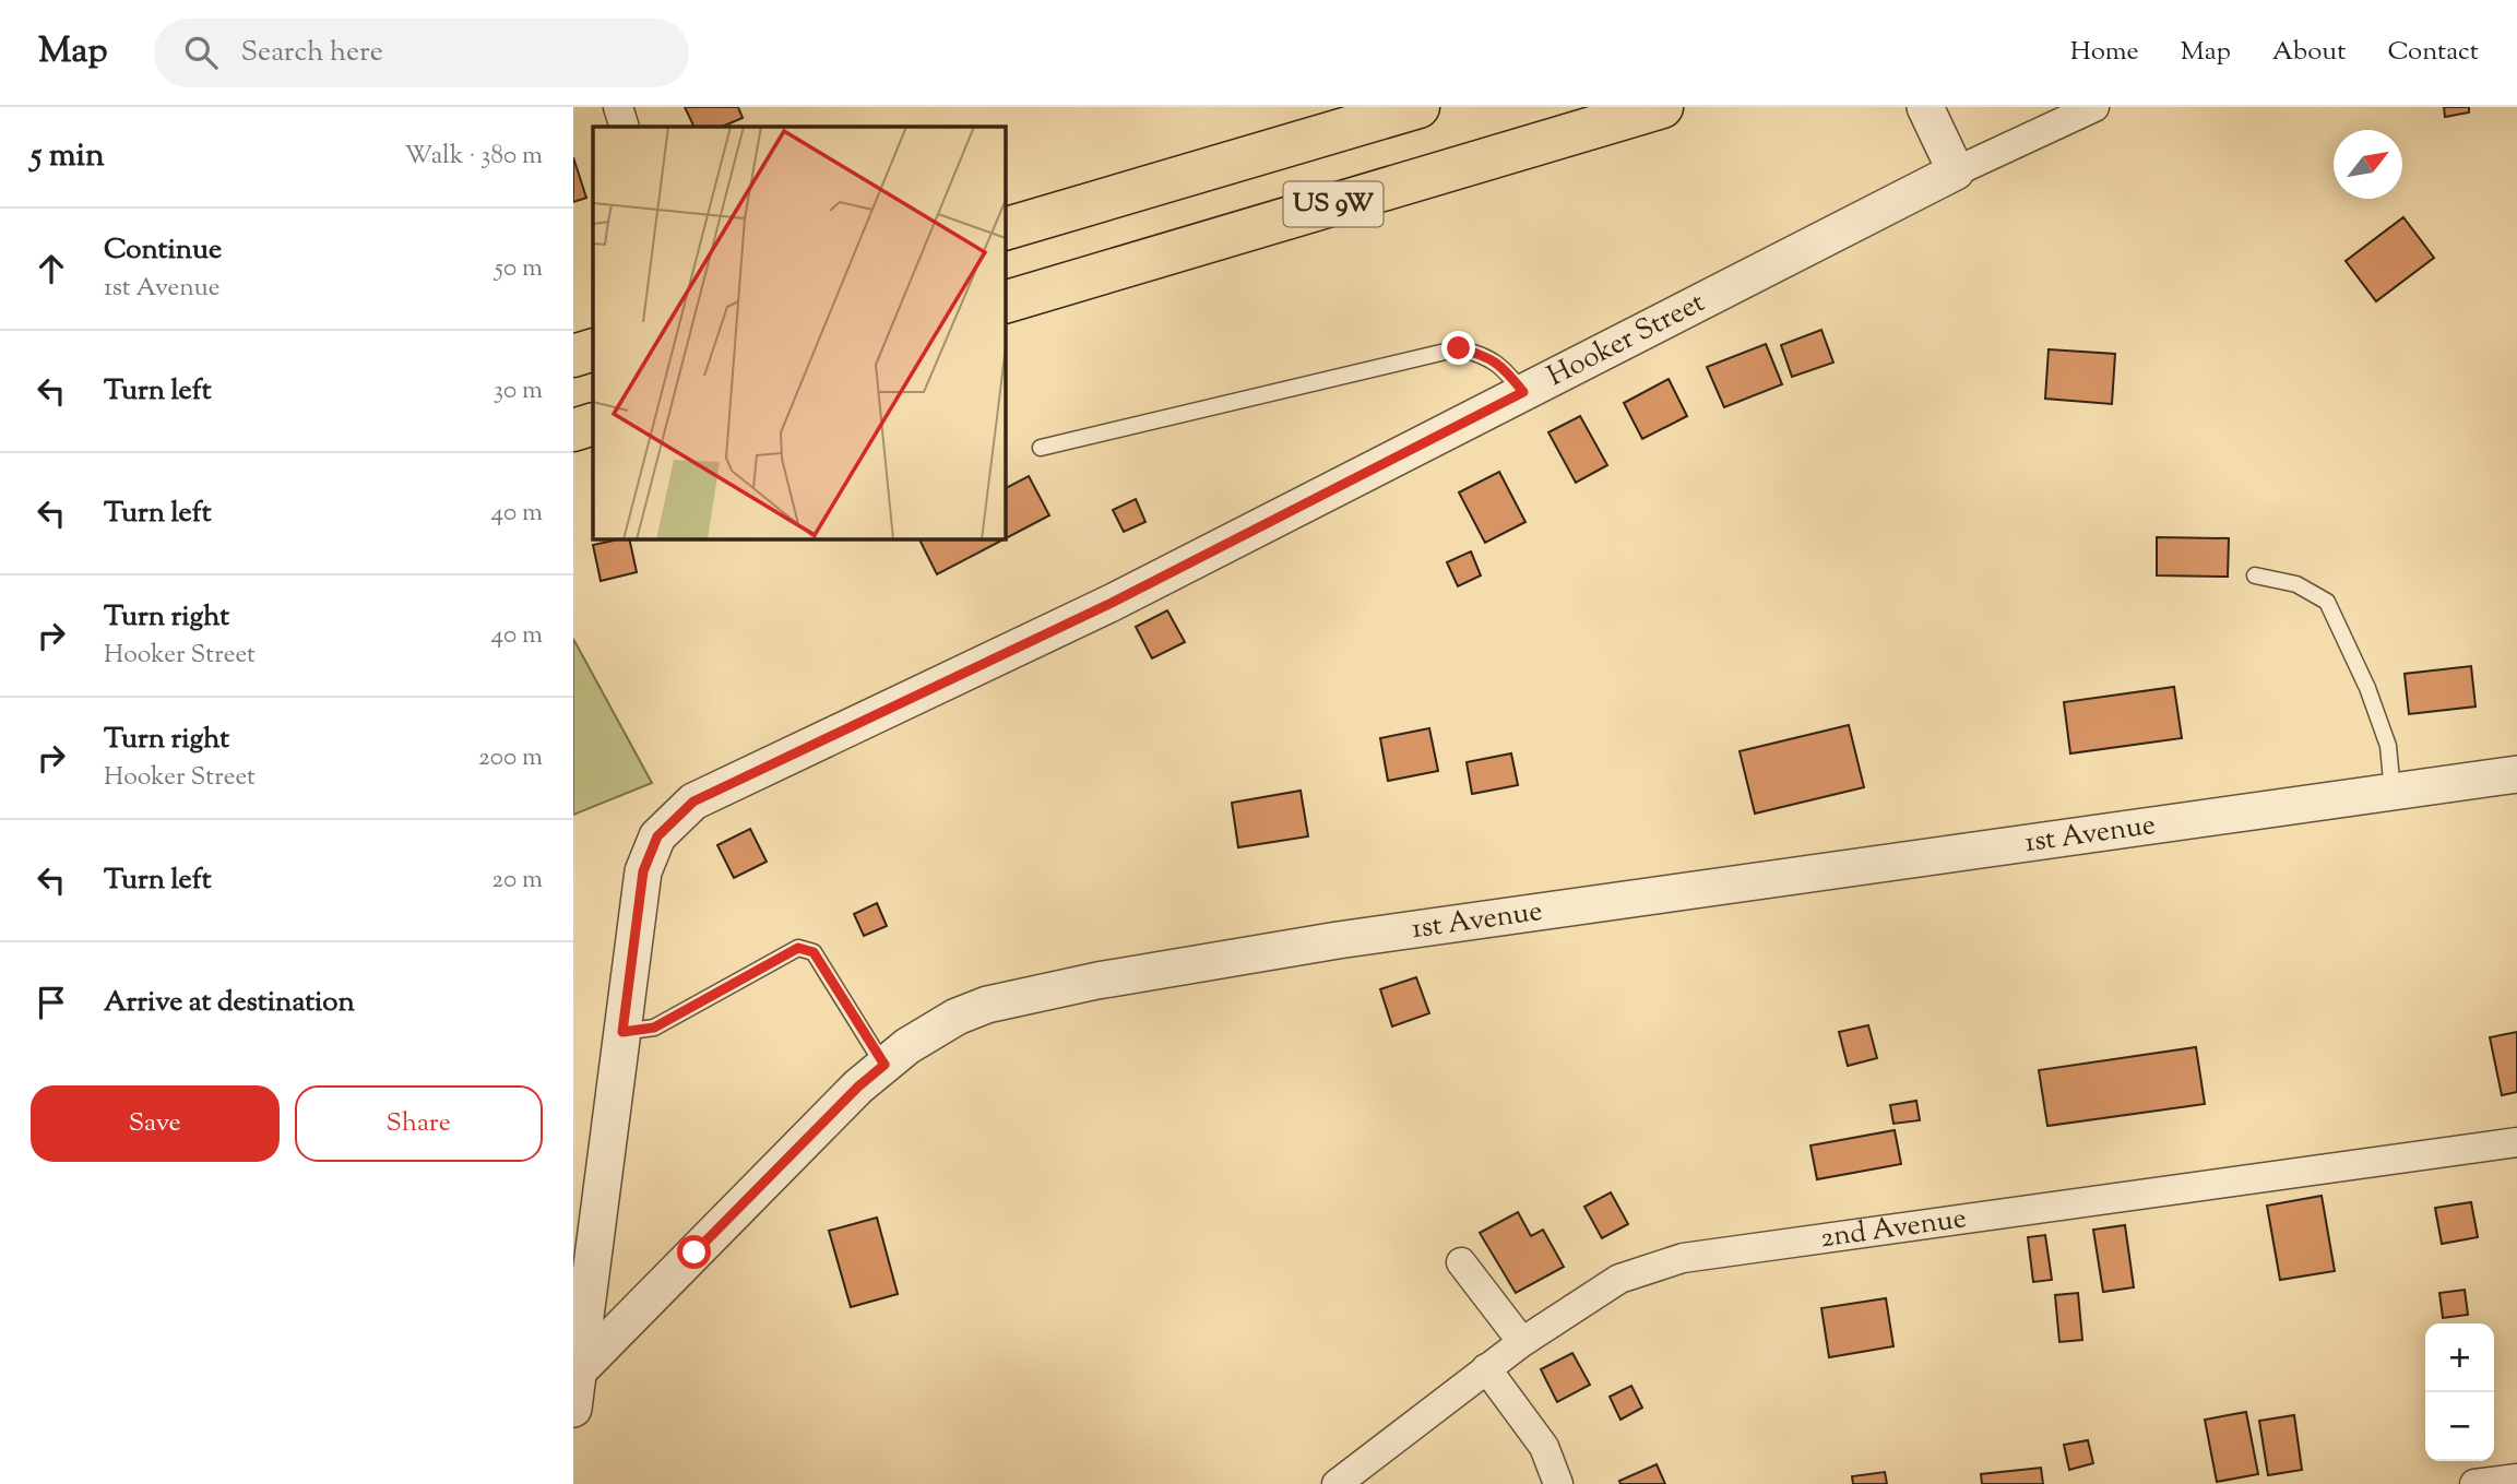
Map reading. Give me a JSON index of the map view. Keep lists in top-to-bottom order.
{
  "streets": {
    "main road": ["US 9W"],
    "street": ["Hooker Street", "1st Avenue", "2nd Avenue"]
  },
  "crossings": [
    ["Hooker Street", "1st Avenue"]
  ],
  "north": "top right",
  "page": {
    "header": "Map",
    "search": "Search here",
    "nav": [
      "Home",
      "Map",
      "About",
      "Contact"
    ],
    "heading": ["5 min", "Walk · 380 m"],
    "list": [
      ["Continue", "1st Avenue", "50 m"],
      ["Turn left", "30 m"],
      ["Turn left", "40 m"],
      ["Turn right", "Hooker Street", "40 m"],
      ["Turn right", "Hooker Street", "200 m"],
      ["Turn left", "20 m"],
      "Arrive at destination"
    ],
    "buttons": ["Save", "Share"],
    "map_buttons": ["+", "−"]
  }
}
